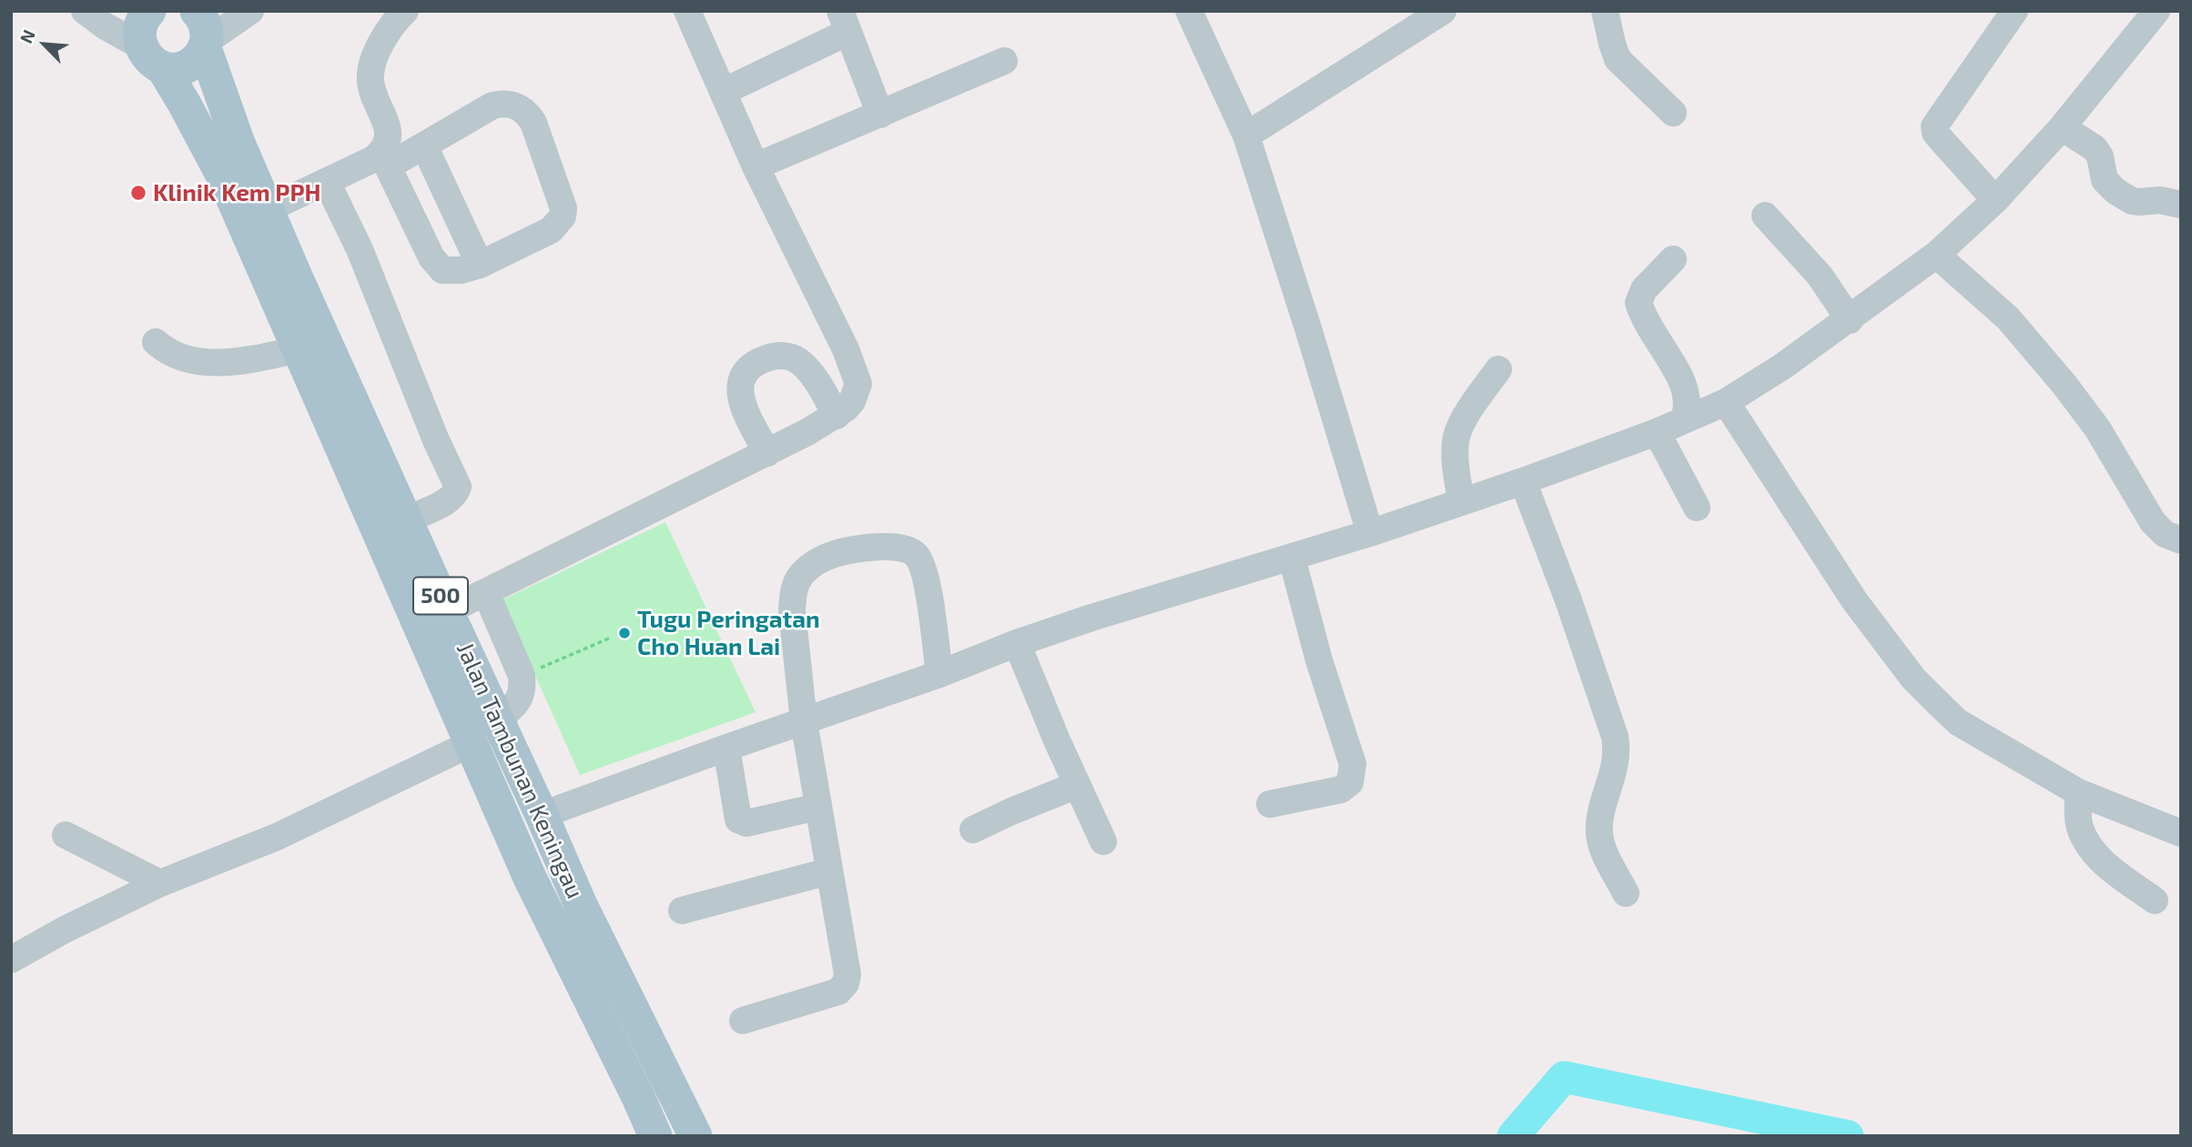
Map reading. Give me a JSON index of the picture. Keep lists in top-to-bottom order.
{
  "streets": {
    "main road": ["500", "Jalan Tambunan Keningau"]
  },
  "places": ["Klinik Kem PPH", "Tugu Peringatan Cho Huan Lai"],
  "north": "top left"
}
